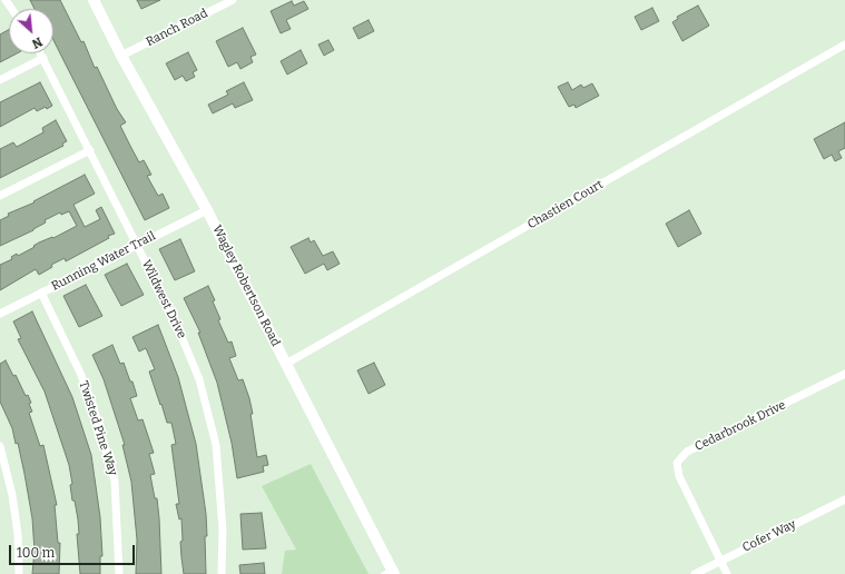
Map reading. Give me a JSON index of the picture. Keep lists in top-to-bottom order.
{
  "streets": {
    "street": [
      "Ranch Road",
      "Chastien Court",
      "Running Water Trail",
      "Wagley Robertson Road",
      "Wildwest Drive",
      "Cedarbrook Drive",
      "Twisted Pine Way",
      "Cofer Way"
    ]
  },
  "crossings": [
    ["Ranch Road", "Wagley Robertson Road"],
    ["Chastien Court", "Wagley Robertson Road"],
    ["Running Water Trail", "Wagley Robertson Road"],
    ["Running Water Trail", "Wildwest Drive"],
    ["Running Water Trail", "Twisted Pine Way"],
    ["Cedarbrook Drive", "Cofer Way"]
  ],
  "scale_bar": "100 m",
  "north": "bottom right"
}
